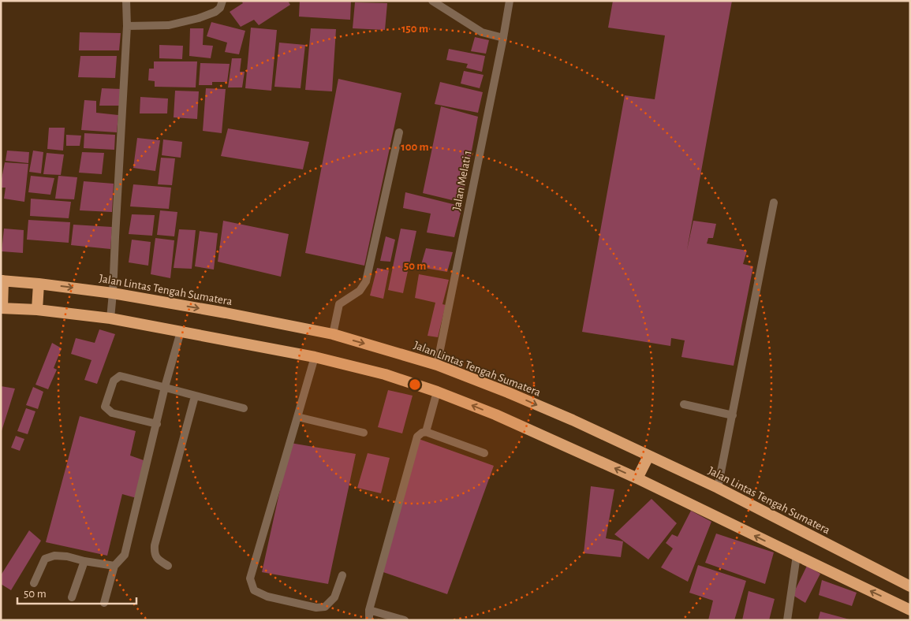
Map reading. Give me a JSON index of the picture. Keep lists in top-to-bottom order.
{
  "streets": {
    "highway": ["Jalan Lintas Tengah Sumatera"],
    "street": ["Jalan Melati 1"]
  },
  "crossings": [
    ["Jalan Melati 1", "Jalan Lintas Tengah Sumatera"]
  ],
  "scale_bar": "50 m",
  "rings": ["150 m", "100 m", "50 m"]
}
